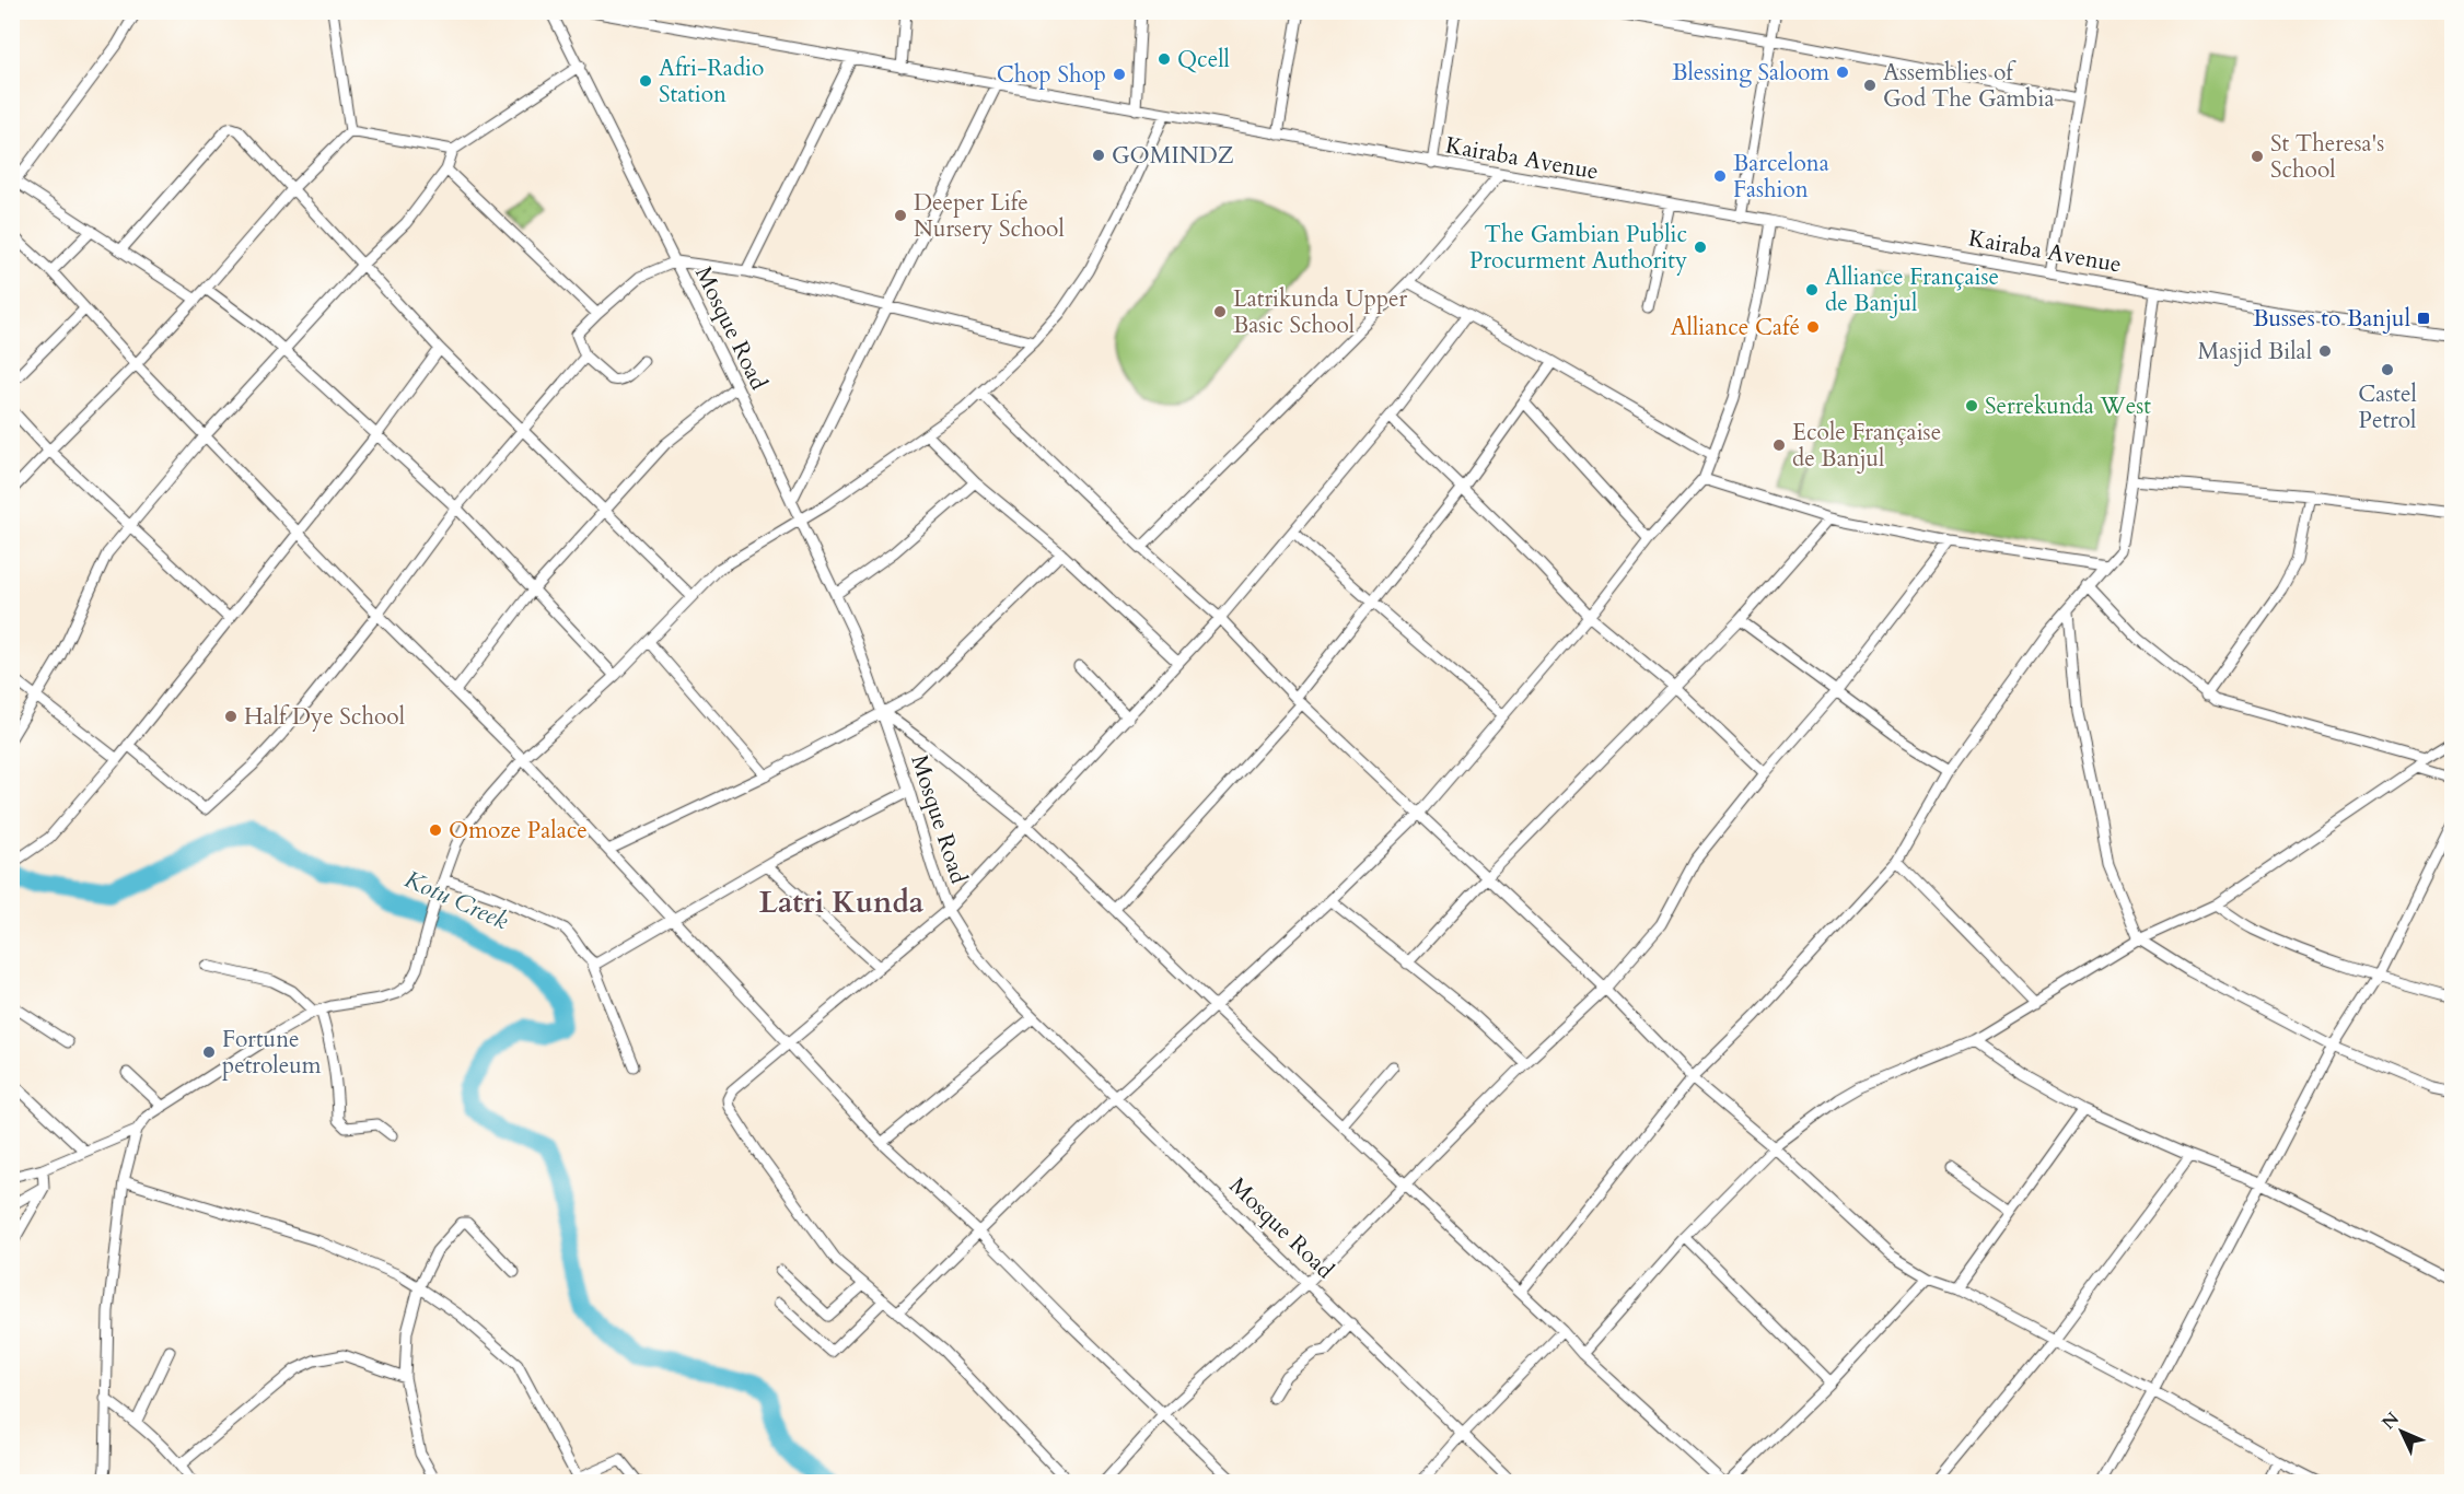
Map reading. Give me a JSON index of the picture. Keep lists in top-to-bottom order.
{
  "streets": {
    "street": ["Kairaba Avenue", "Mosque Road"]
  },
  "districts": ["Latri Kunda"],
  "water": ["Kotu Creek"],
  "places": {
    "other": [
      "Qcell",
      "Blessing Saloom",
      "Chop Shop",
      "Afri-Radio Station",
      "Assemblies of God The Gambia",
      "GOMINDZ",
      "St Theresa's School",
      "Barcelona Fashion",
      "Deeper Life Nursery School",
      "The Gambian Public Procurment Authority",
      "Alliance Française de Banjul",
      "Latrikunda Upper Basic School",
      "Alliance Café",
      "Masjid Bilal",
      "Castel Petrol",
      "Serrekunda West",
      "Ecole Française de Banjul",
      "Half Dye School",
      "Omoze Palace",
      "Fortune petroleum"
    ],
    "transit": ["Busses to Banjul"]
  },
  "north": "top left"
}
